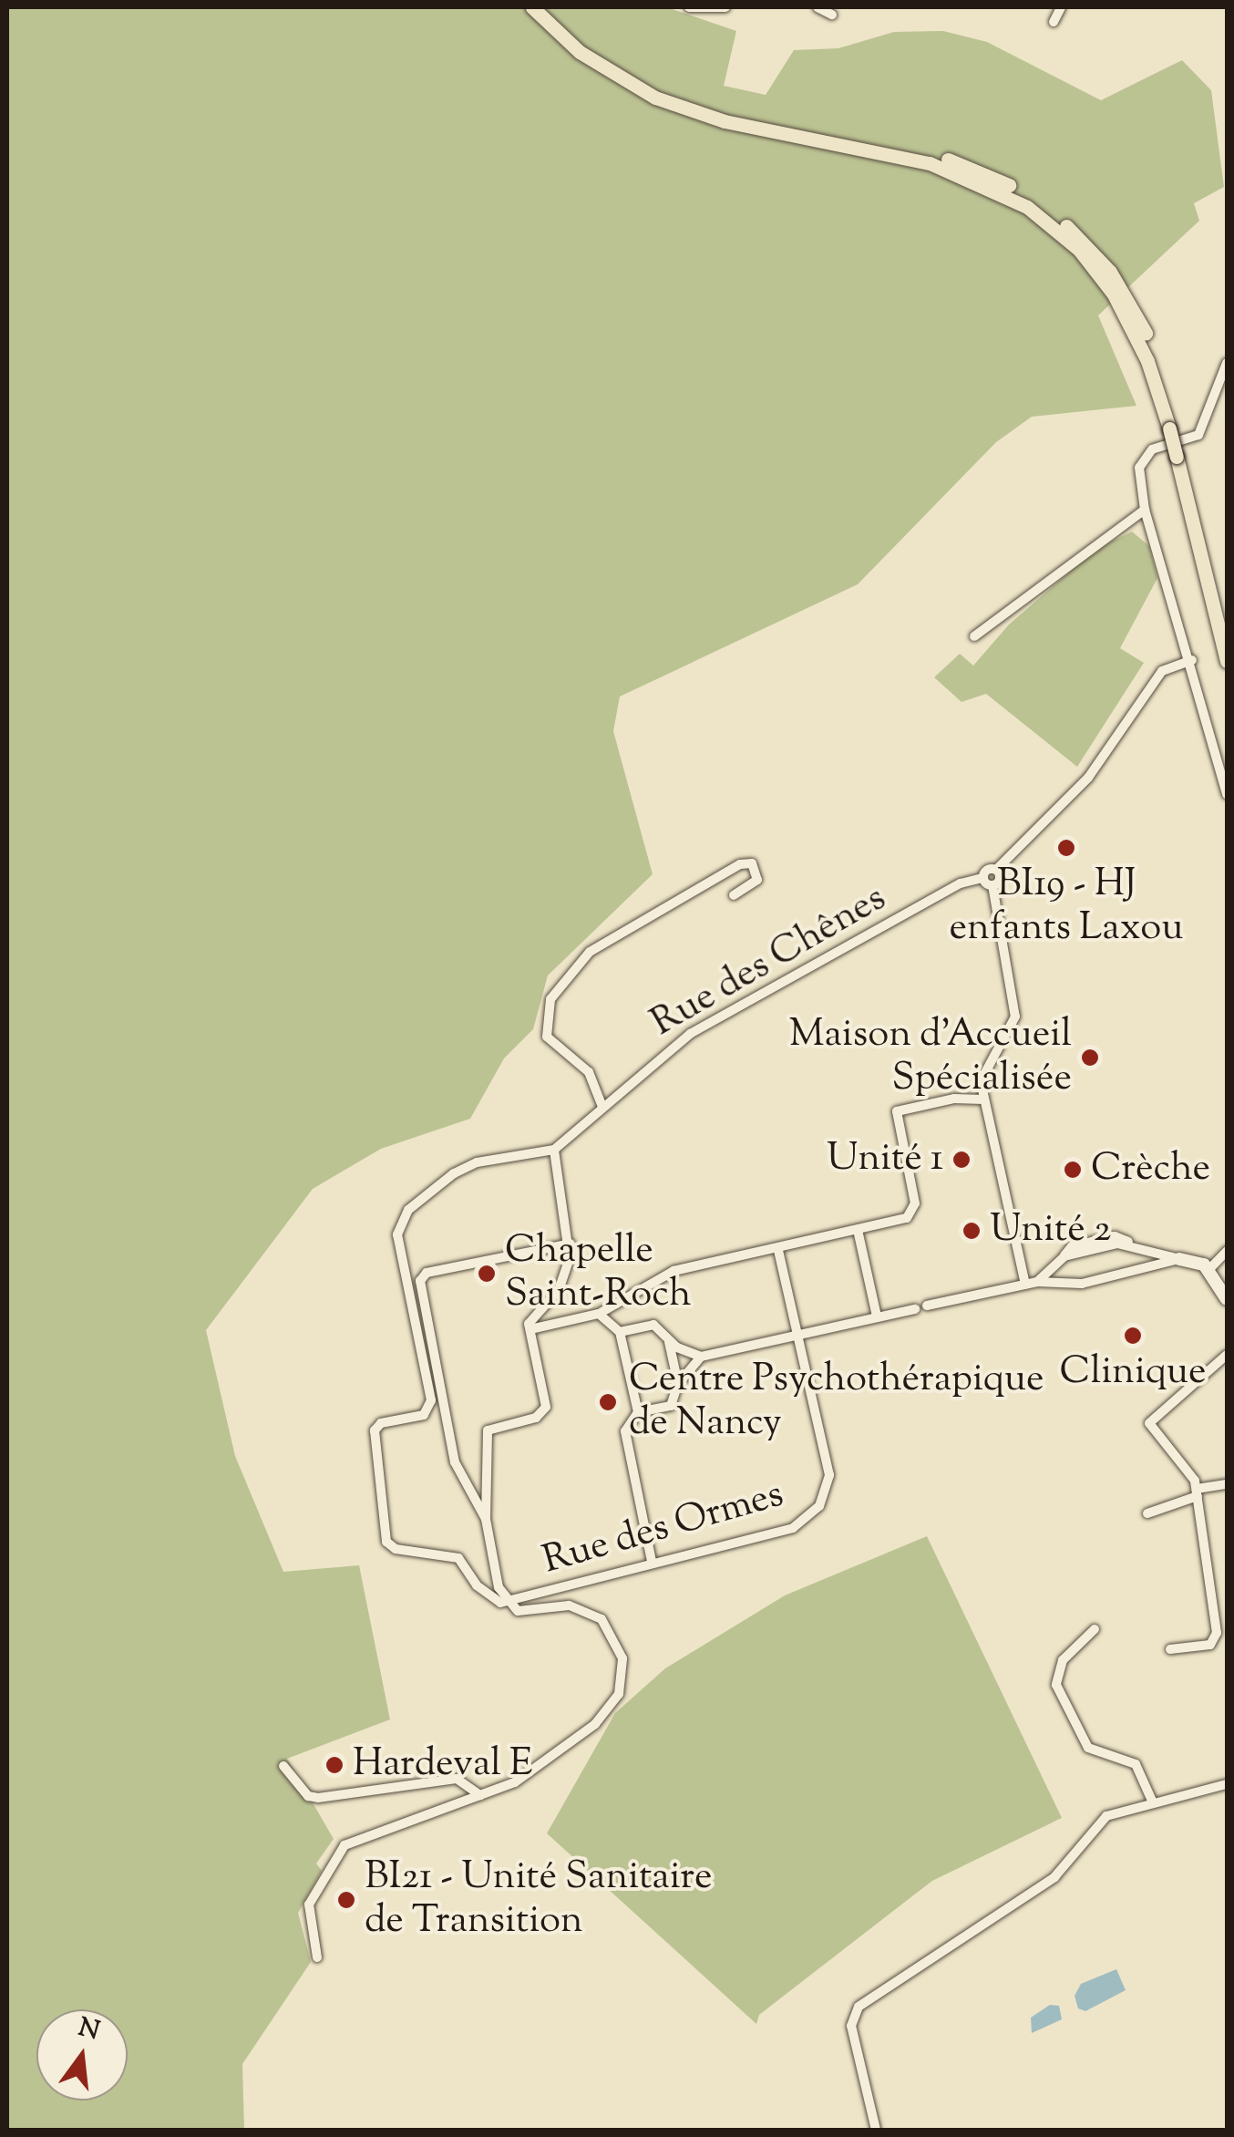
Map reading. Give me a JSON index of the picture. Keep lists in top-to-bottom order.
{
  "streets": {
    "street": ["Rue des Chênes", "Rue des Ormes"]
  },
  "places": [
    "BI19 - HJ enfants Laxou",
    "Maison d'Accueil Spécialisée",
    "Unité 1",
    "Crèche",
    "Unité 2",
    "Chapelle Saint-Roch",
    "Clinique",
    "Centre Psychothérapique de Nancy",
    "Hardeval E",
    "BI21 - Unité Sanitaire de Transition"
  ],
  "north": "top"
}
